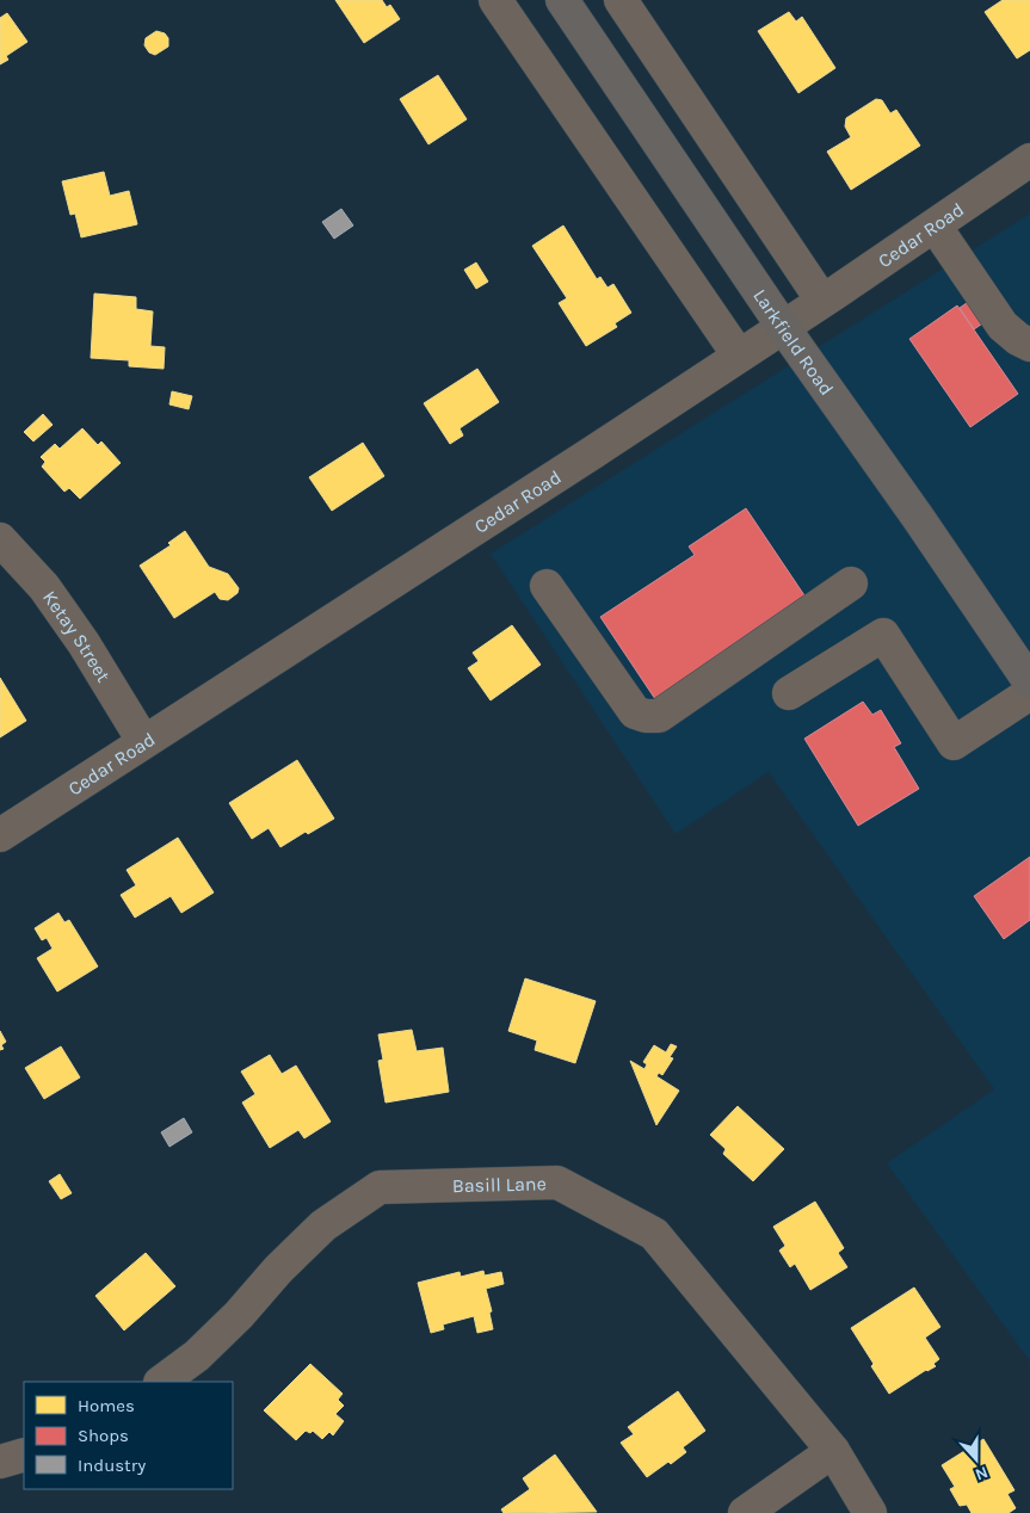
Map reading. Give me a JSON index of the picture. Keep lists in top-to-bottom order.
{
  "streets": {
    "main road": ["Larkfield Road"],
    "street": ["Cedar Road", "Ketay Street", "Basill Lane"]
  },
  "crossings": [
    ["Cedar Road", "Larkfield Road"],
    ["Cedar Road", "Ketay Street"]
  ],
  "legend": ["Homes", "Shops", "Industry"],
  "north": "bottom"
}
